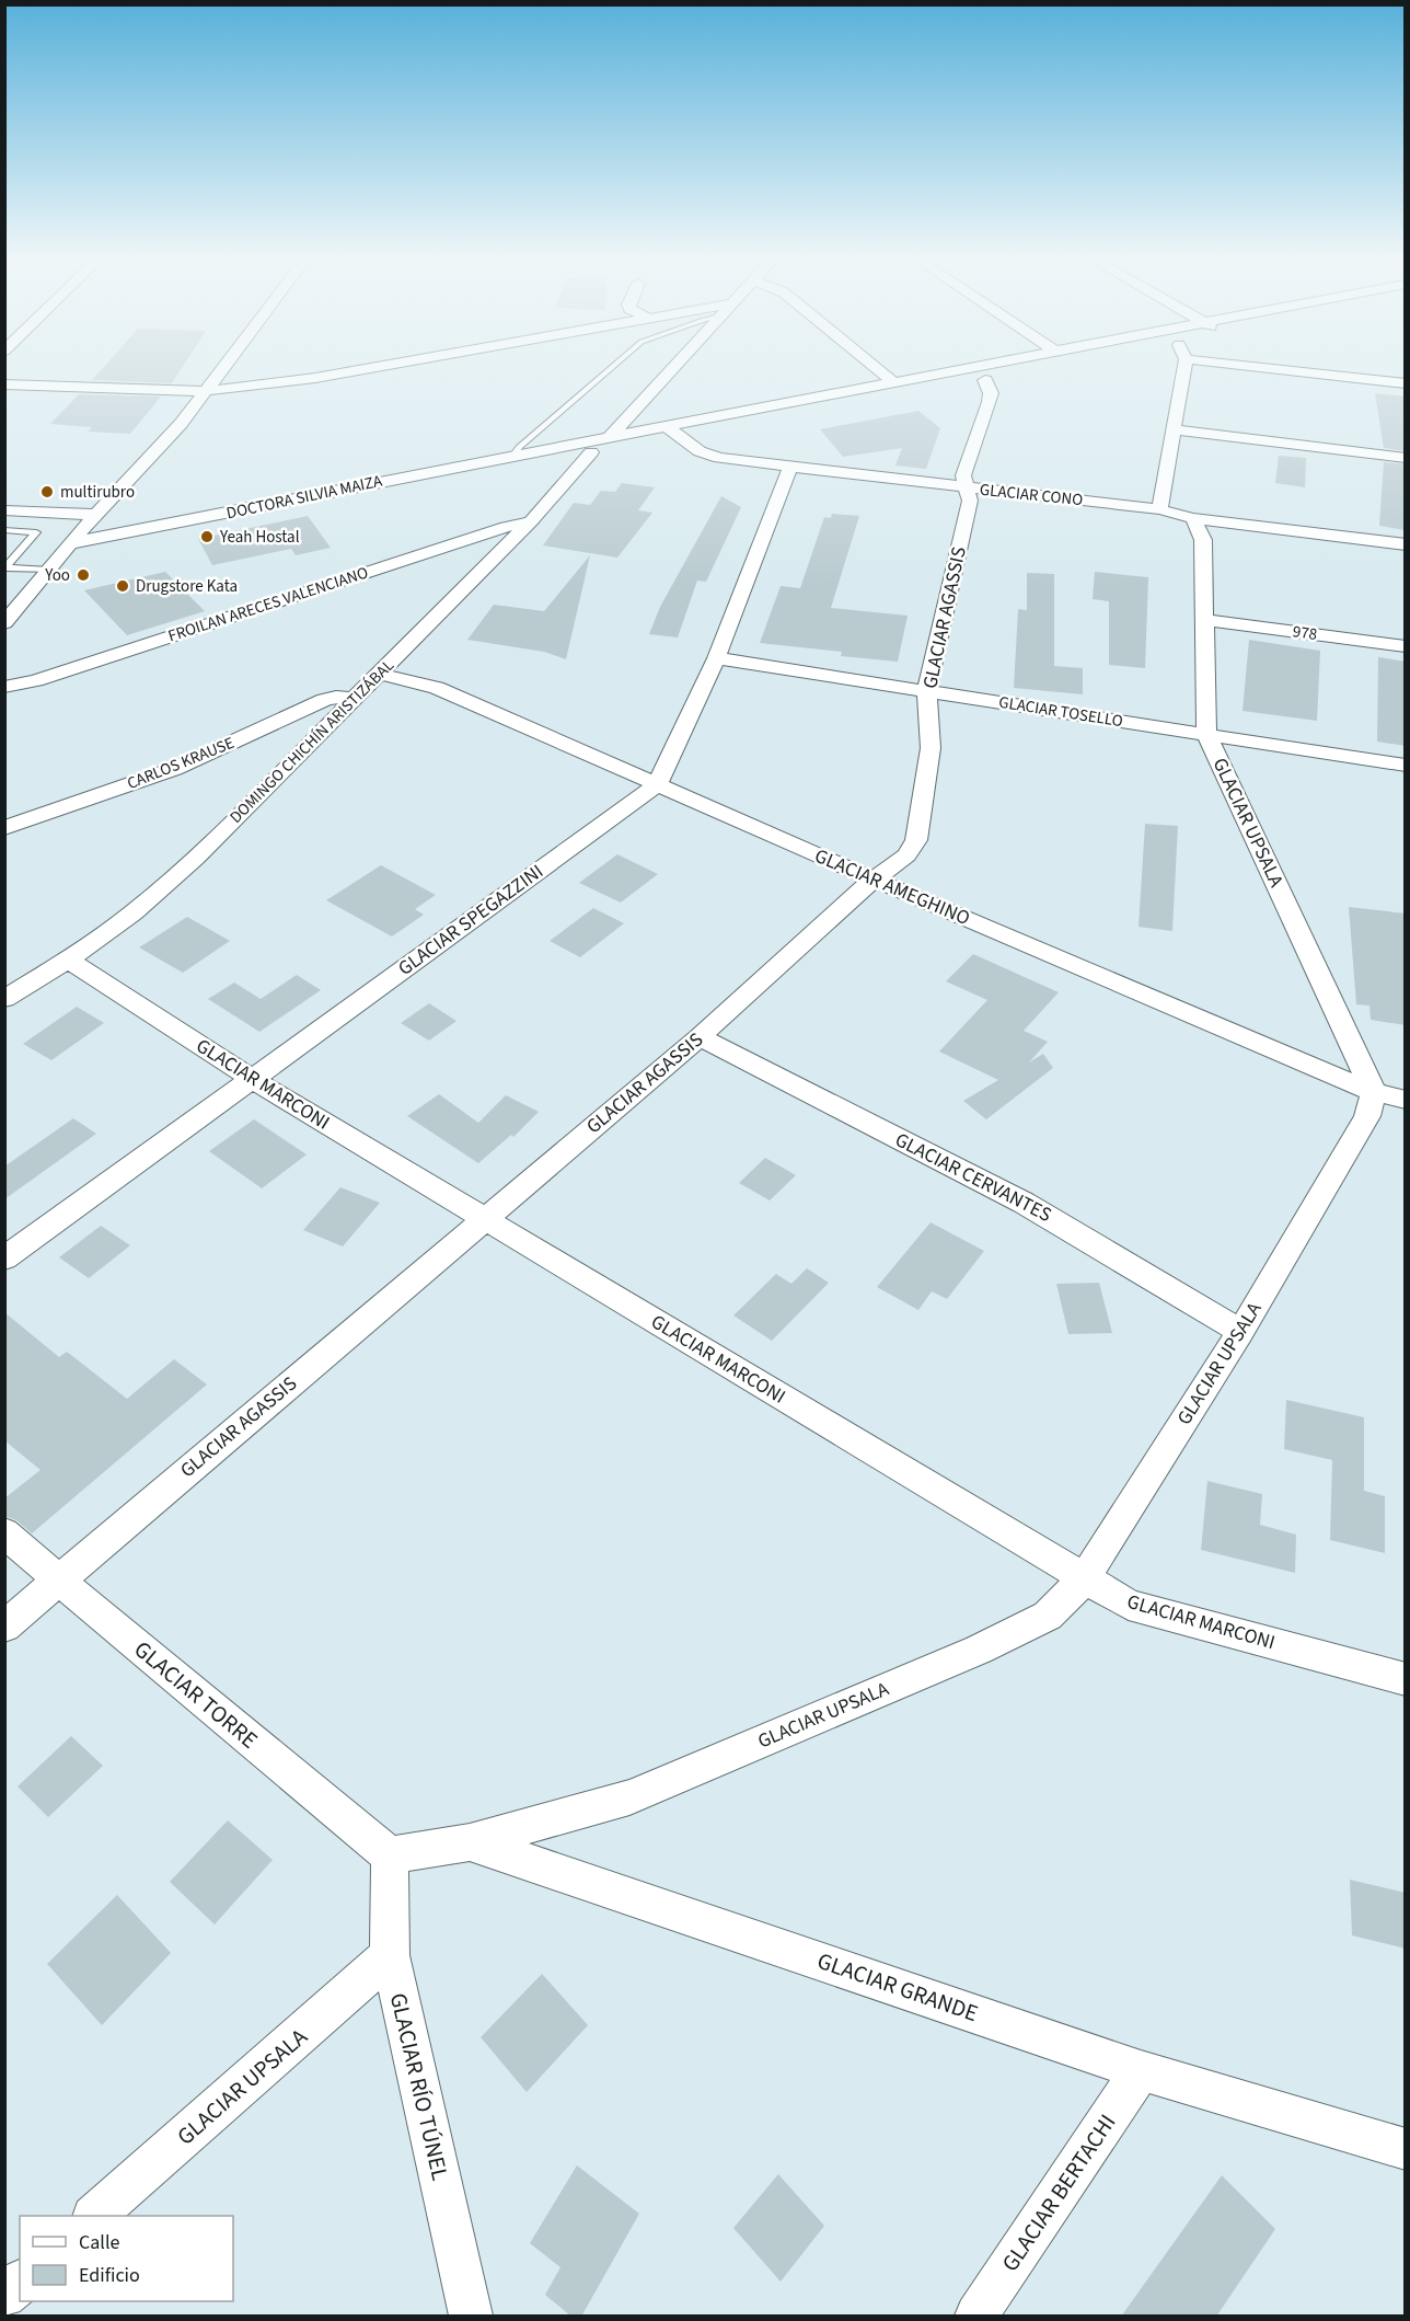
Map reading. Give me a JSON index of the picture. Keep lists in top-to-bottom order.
{
  "streets": {
    "street": [
      "GLACIAR CONO",
      "DOCTORA SILVIA MAIZA",
      "FROILAN ARECES VALENCIANO",
      "GLACIAR AGASSIS",
      "978",
      "GLACIAR TOSELLO",
      "DOMINGO CHICHÍN ARISTIZÁBAL",
      "CARLOS KRAUSE",
      "GLACIAR UPSALA",
      "GLACIAR AMEGHINO",
      "GLACIAR SPEGAZZINI",
      "GLACIAR MARCONI",
      "GLACIAR CERVANTES",
      "GLACIAR TORRE",
      "GLACIAR GRANDE",
      "GLACIAR RÍO TÚNEL",
      "GLACIAR BERTACHI"
    ]
  },
  "crossings": [
    ["GLACIAR CONO", "DOCTORA SILVIA MAIZA"],
    ["GLACIAR CONO", "GLACIAR AGASSIS"],
    ["GLACIAR CONO", "GLACIAR UPSALA"],
    ["GLACIAR CONO", "GLACIAR SPEGAZZINI"],
    ["DOCTORA SILVIA MAIZA", "DOMINGO CHICHÍN ARISTIZÁBAL"],
    ["FROILAN ARECES VALENCIANO", "DOMINGO CHICHÍN ARISTIZÁBAL"],
    ["GLACIAR AGASSIS", "GLACIAR TOSELLO"],
    ["GLACIAR AGASSIS", "GLACIAR AMEGHINO"],
    ["GLACIAR AGASSIS", "GLACIAR MARCONI"],
    ["GLACIAR AGASSIS", "GLACIAR CERVANTES"],
    ["GLACIAR AGASSIS", "GLACIAR TORRE"],
    ["978", "GLACIAR UPSALA"],
    ["GLACIAR TOSELLO", "GLACIAR UPSALA"],
    ["GLACIAR TOSELLO", "GLACIAR SPEGAZZINI"],
    ["DOMINGO CHICHÍN ARISTIZÁBAL", "CARLOS KRAUSE"],
    ["DOMINGO CHICHÍN ARISTIZÁBAL", "GLACIAR AMEGHINO"],
    ["DOMINGO CHICHÍN ARISTIZÁBAL", "GLACIAR MARCONI"],
    ["GLACIAR UPSALA", "GLACIAR AMEGHINO"],
    ["GLACIAR UPSALA", "GLACIAR MARCONI"],
    ["GLACIAR UPSALA", "GLACIAR CERVANTES"],
    ["GLACIAR UPSALA", "GLACIAR GRANDE"],
    ["GLACIAR UPSALA", "GLACIAR RÍO TÚNEL"],
    ["GLACIAR AMEGHINO", "GLACIAR SPEGAZZINI"],
    ["GLACIAR SPEGAZZINI", "GLACIAR MARCONI"],
    ["GLACIAR TORRE", "GLACIAR GRANDE"],
    ["GLACIAR TORRE", "GLACIAR RÍO TÚNEL"],
    ["GLACIAR GRANDE", "GLACIAR RÍO TÚNEL"],
    ["GLACIAR GRANDE", "GLACIAR BERTACHI"]
  ],
  "places": [
    "multirubro",
    "Yeah Hostal",
    "Yoo",
    "Drugstore Kata"
  ],
  "legend": ["Calle", "Edificio"]
}
